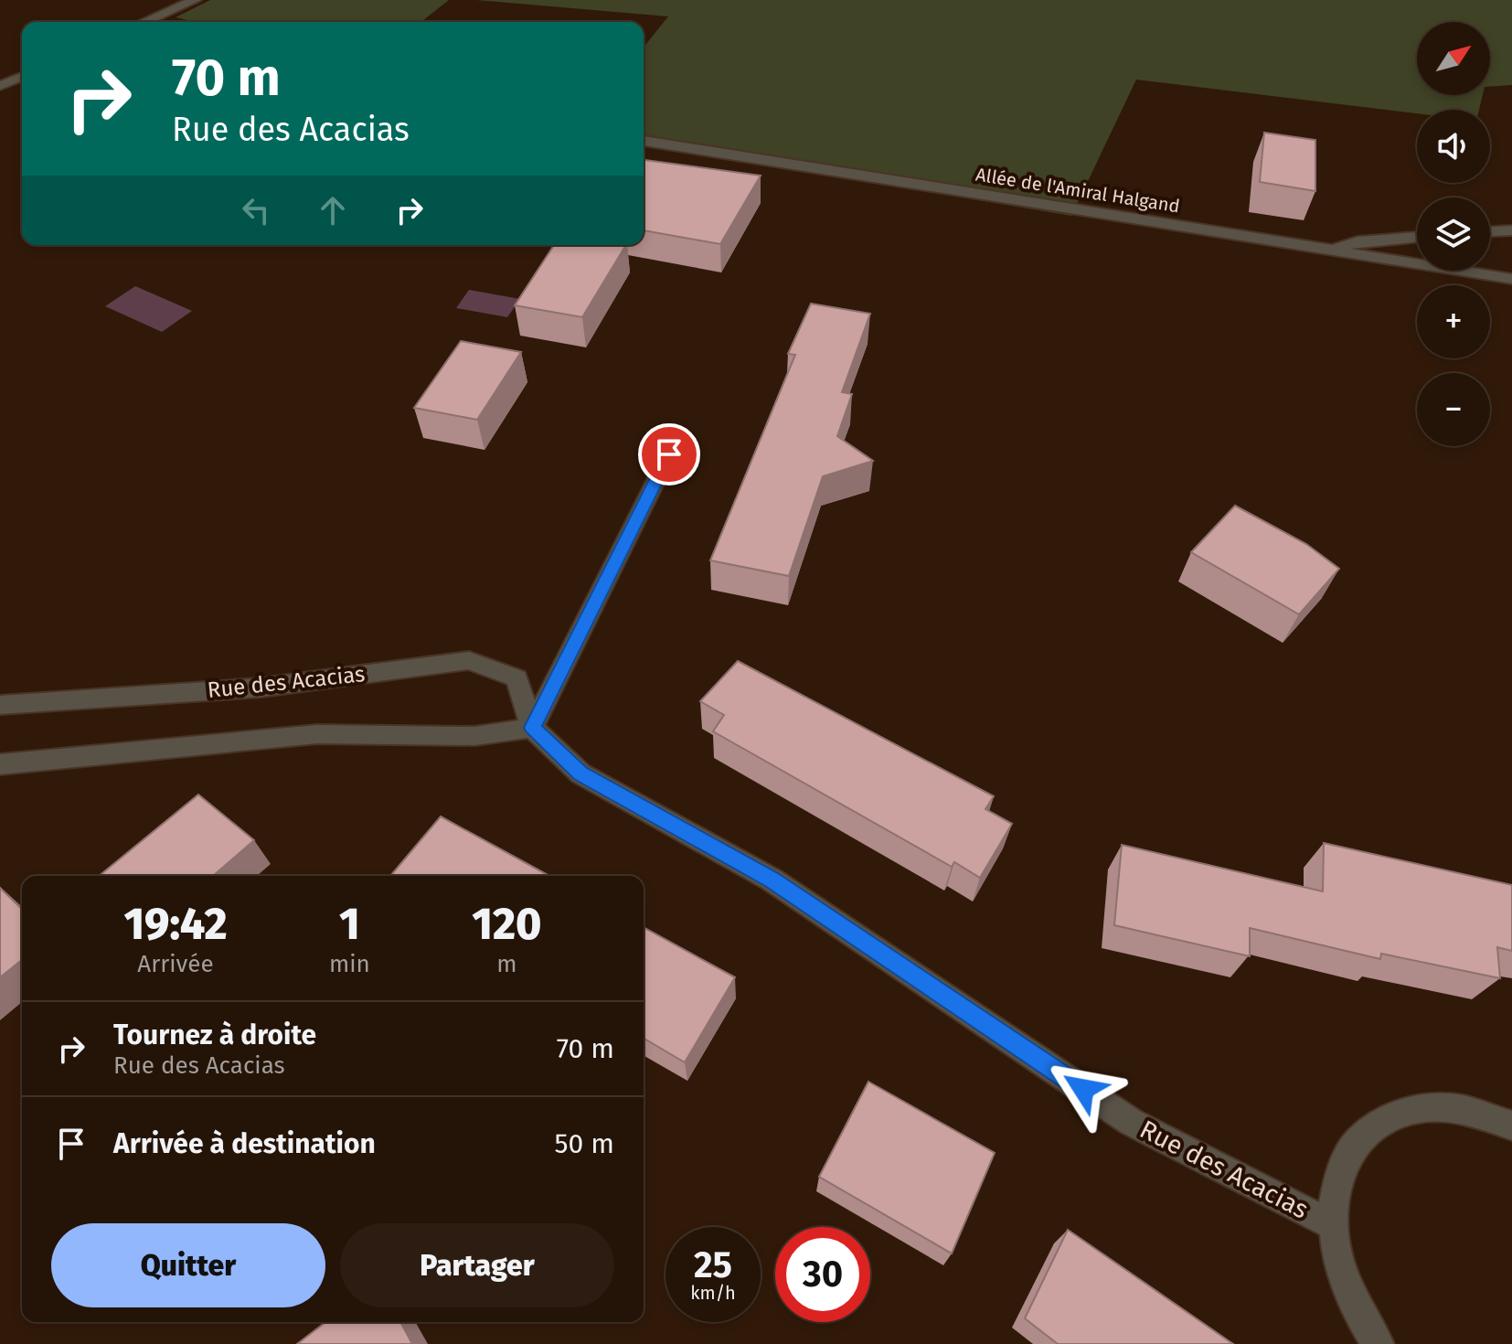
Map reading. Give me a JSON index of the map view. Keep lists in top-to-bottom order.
{
  "streets": {
    "street": ["Allée de l'Amiral Halgand", "Rue des Acacias"]
  },
  "north": "top right",
  "page": {
    "map_buttons": ["+", "−"],
    "turn": ["70 m", "Rue des Acacias"],
    "eta": [
      "19:42",
      "Arrivée",
      "1",
      "min",
      "120",
      "m"
    ],
    "list": [
      {
        "name": "Tournez à droite",
        "note": "Rue des Acacias",
        "value": "70 m"
      },
      {
        "name": "Arrivée à destination",
        "value": "50 m"
      }
    ],
    "buttons": ["Quitter", "Partager"],
    "speed": "25 km/h",
    "limit": "30"
  }
}
